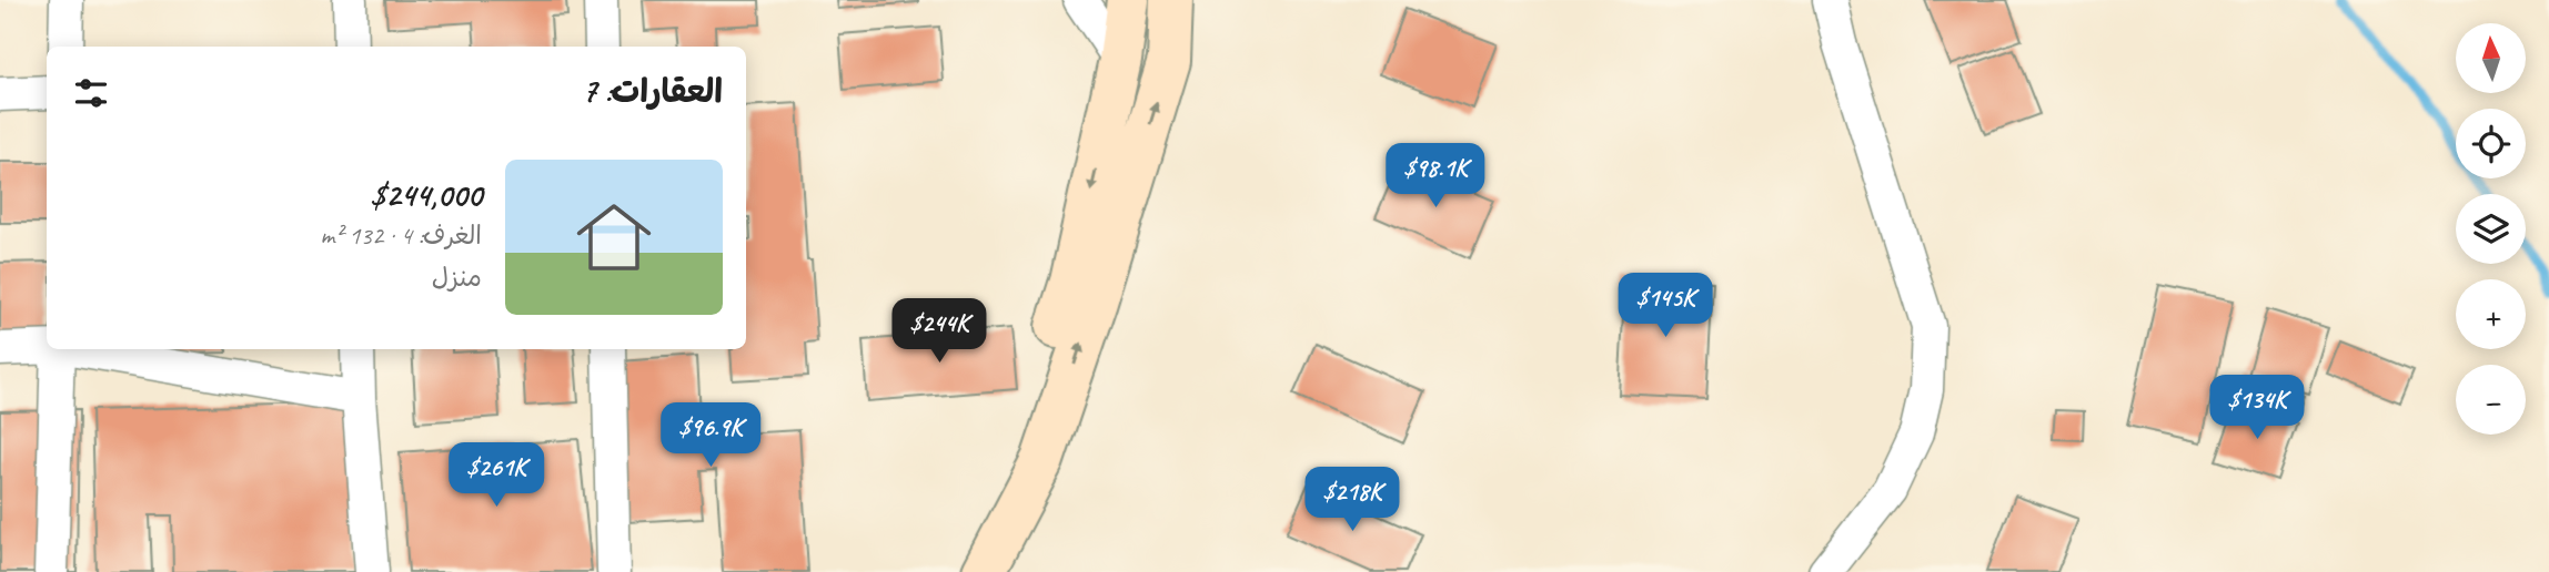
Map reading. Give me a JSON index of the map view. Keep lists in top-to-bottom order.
{
  "north": "top",
  "page": {
    "map_buttons": ["+", "−"],
    "heading": "العقارات: 7",
    "list": [
      {
        "name": "$244,000",
        "note": "الغرف: 4 · 132 m² · منزل"
      }
    ],
    "price": [
      "$98.1K",
      "$145K",
      "$244K",
      "$134K",
      "$96.9K",
      "$261K",
      "$218K"
    ]
  }
}
